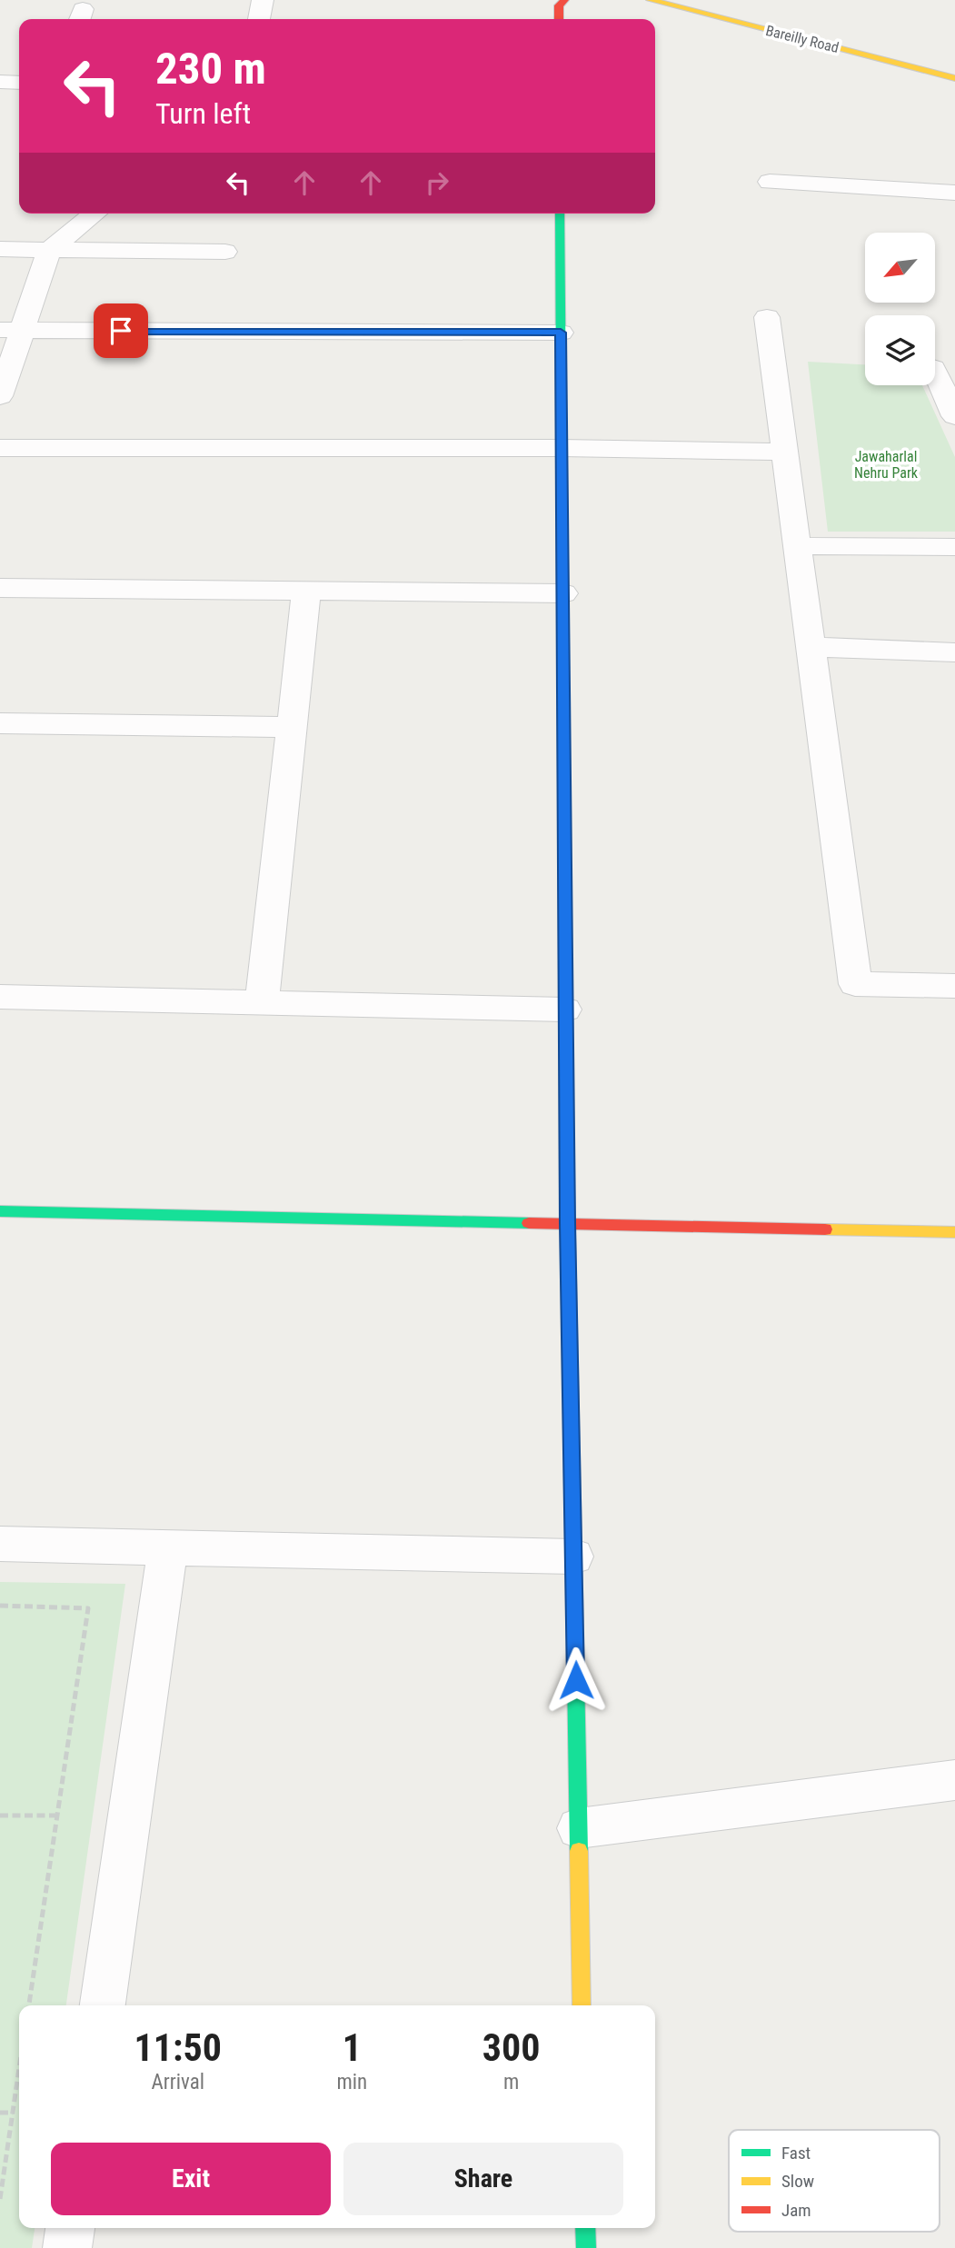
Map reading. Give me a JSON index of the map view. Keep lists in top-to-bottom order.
{
  "streets": {
    "street": ["Bareilly Road"]
  },
  "parks": ["Jawaharlal Nehru Park"],
  "legend": ["Fast", "Slow", "Jam"],
  "north": "bottom left",
  "page": {
    "turn": ["230 m", "Turn left"],
    "eta": [
      "11:50",
      "Arrival",
      "1",
      "min",
      "300",
      "m"
    ],
    "buttons": ["Exit", "Share"]
  }
}
